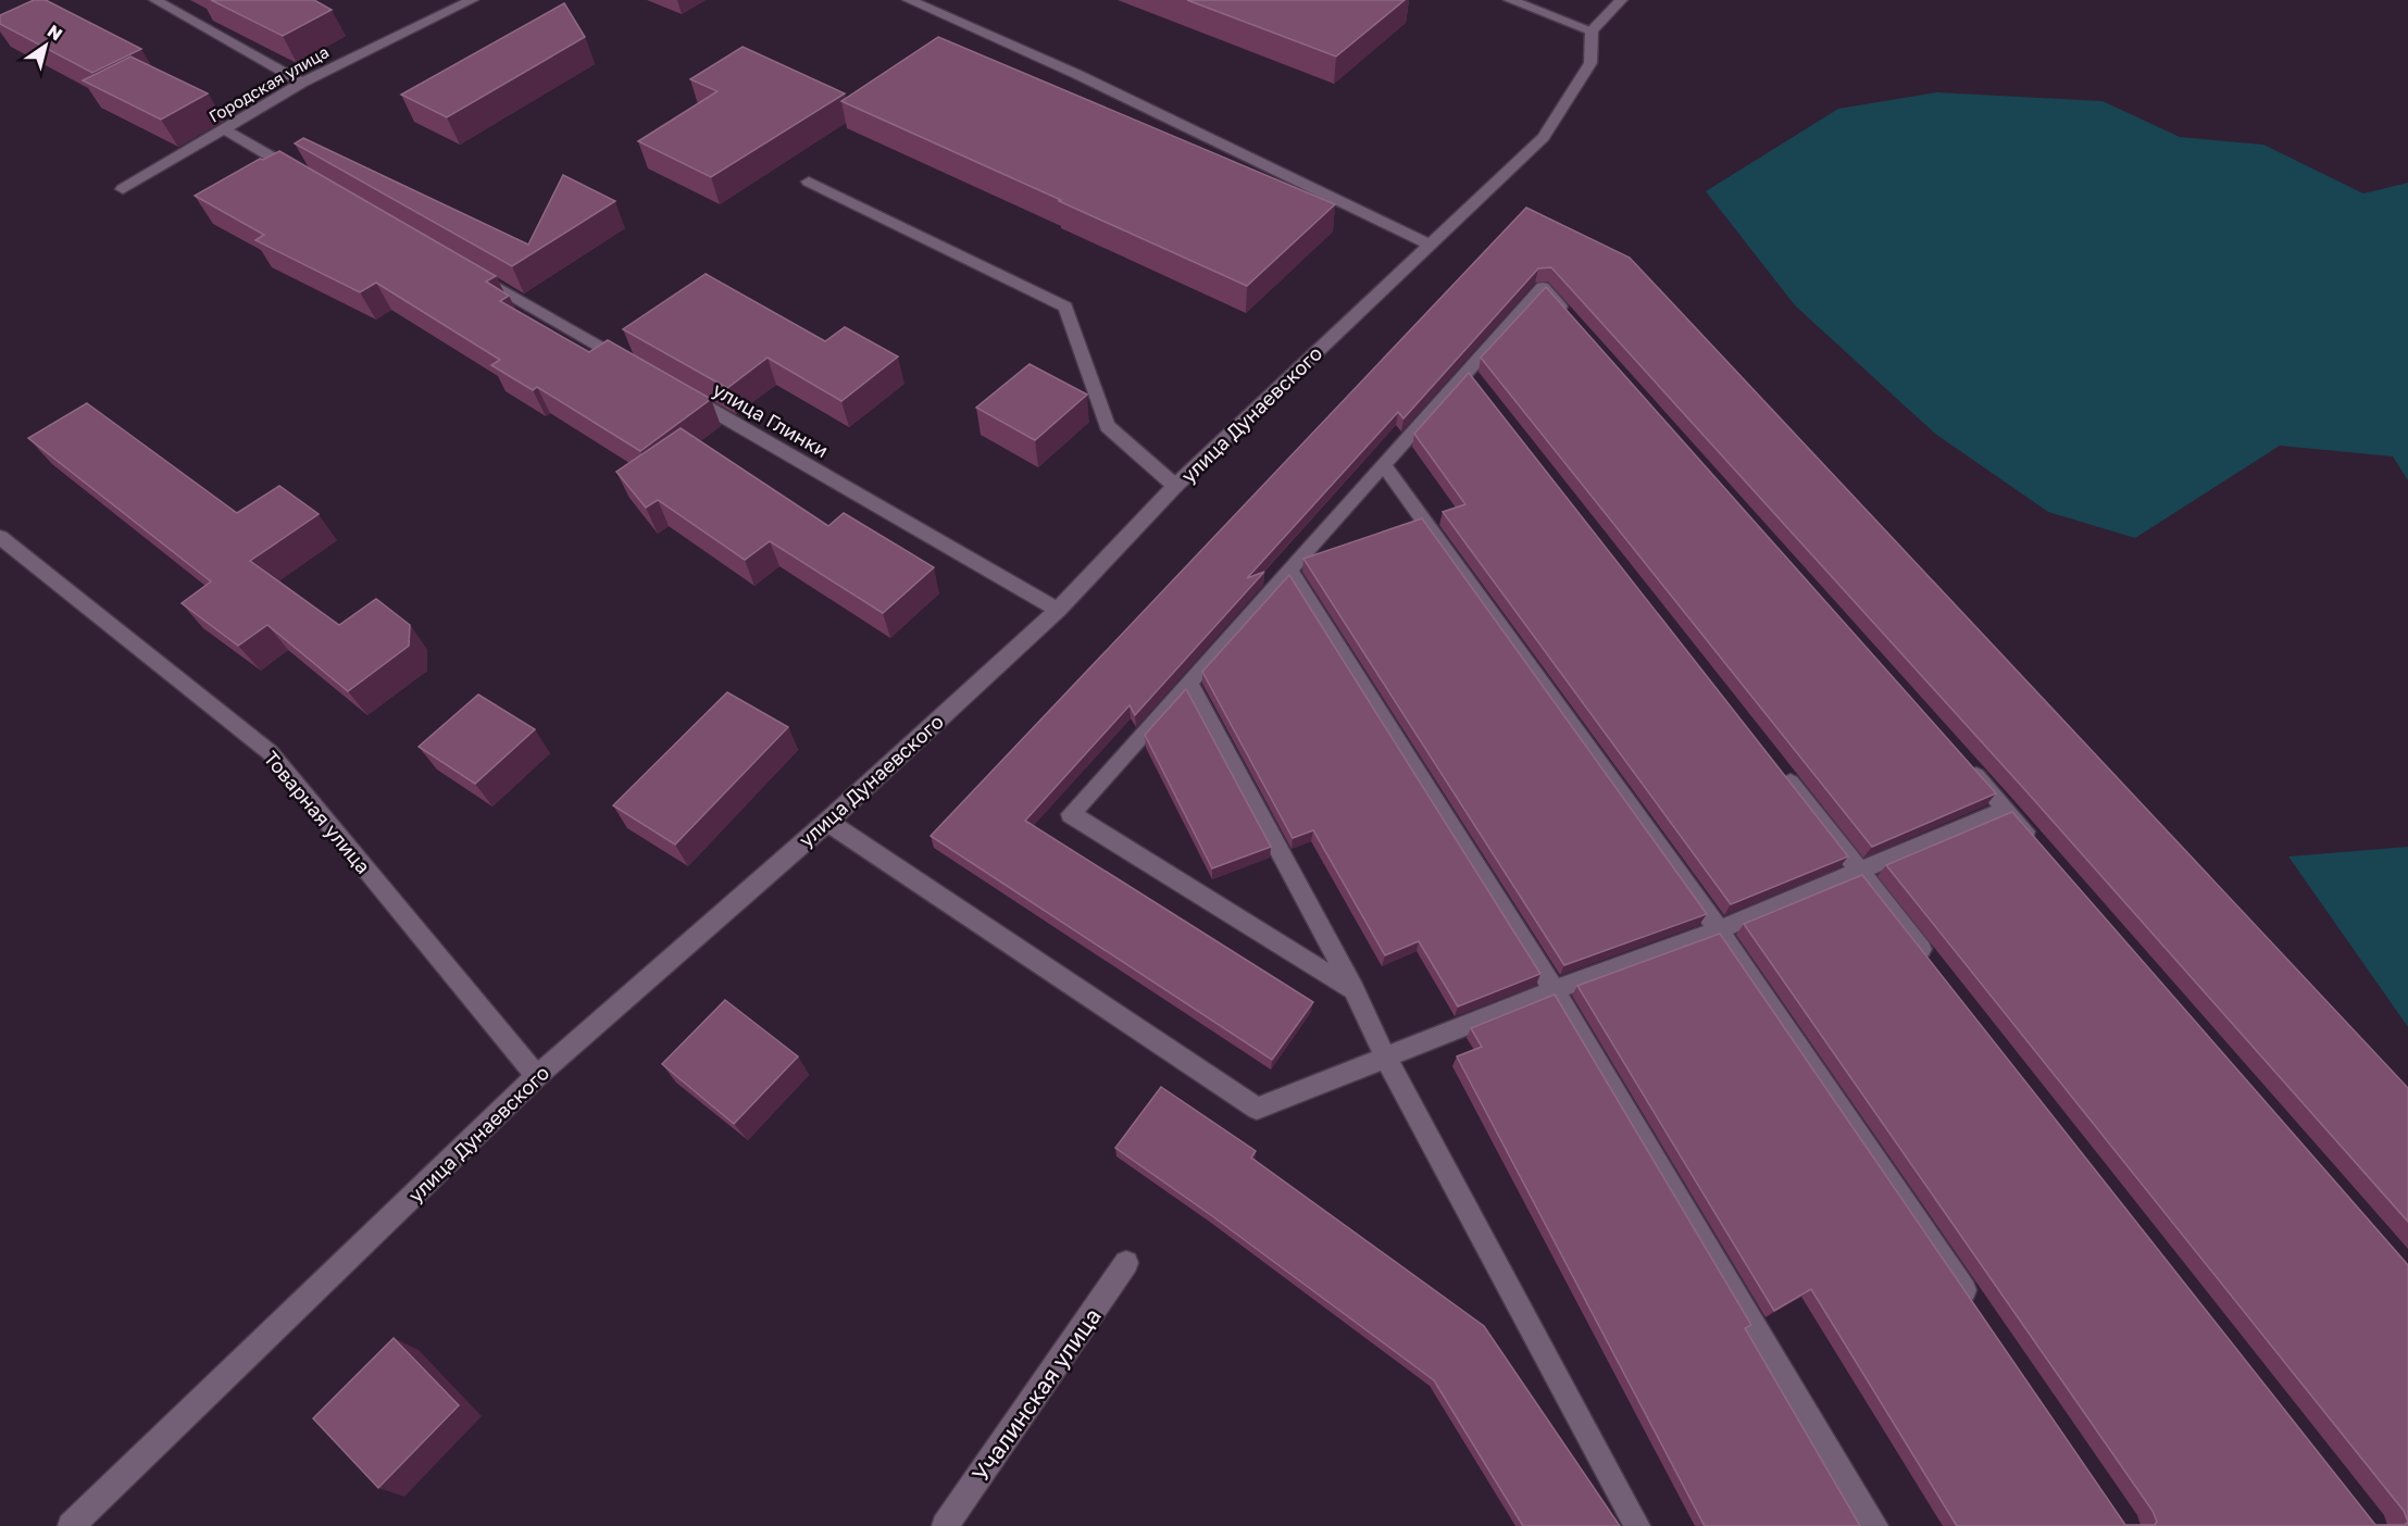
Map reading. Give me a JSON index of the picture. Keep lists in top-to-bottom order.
{
  "streets": {
    "street": [
      "Городская улица",
      "улица Дунаевского",
      "улица Глинки",
      "Товарная улица",
      "Учалинская улица"
    ]
  },
  "crossings": [
    ["улица Дунаевского", "улица Глинки"],
    ["улица Дунаевского", "Товарная улица"]
  ],
  "north": "top right"
}
